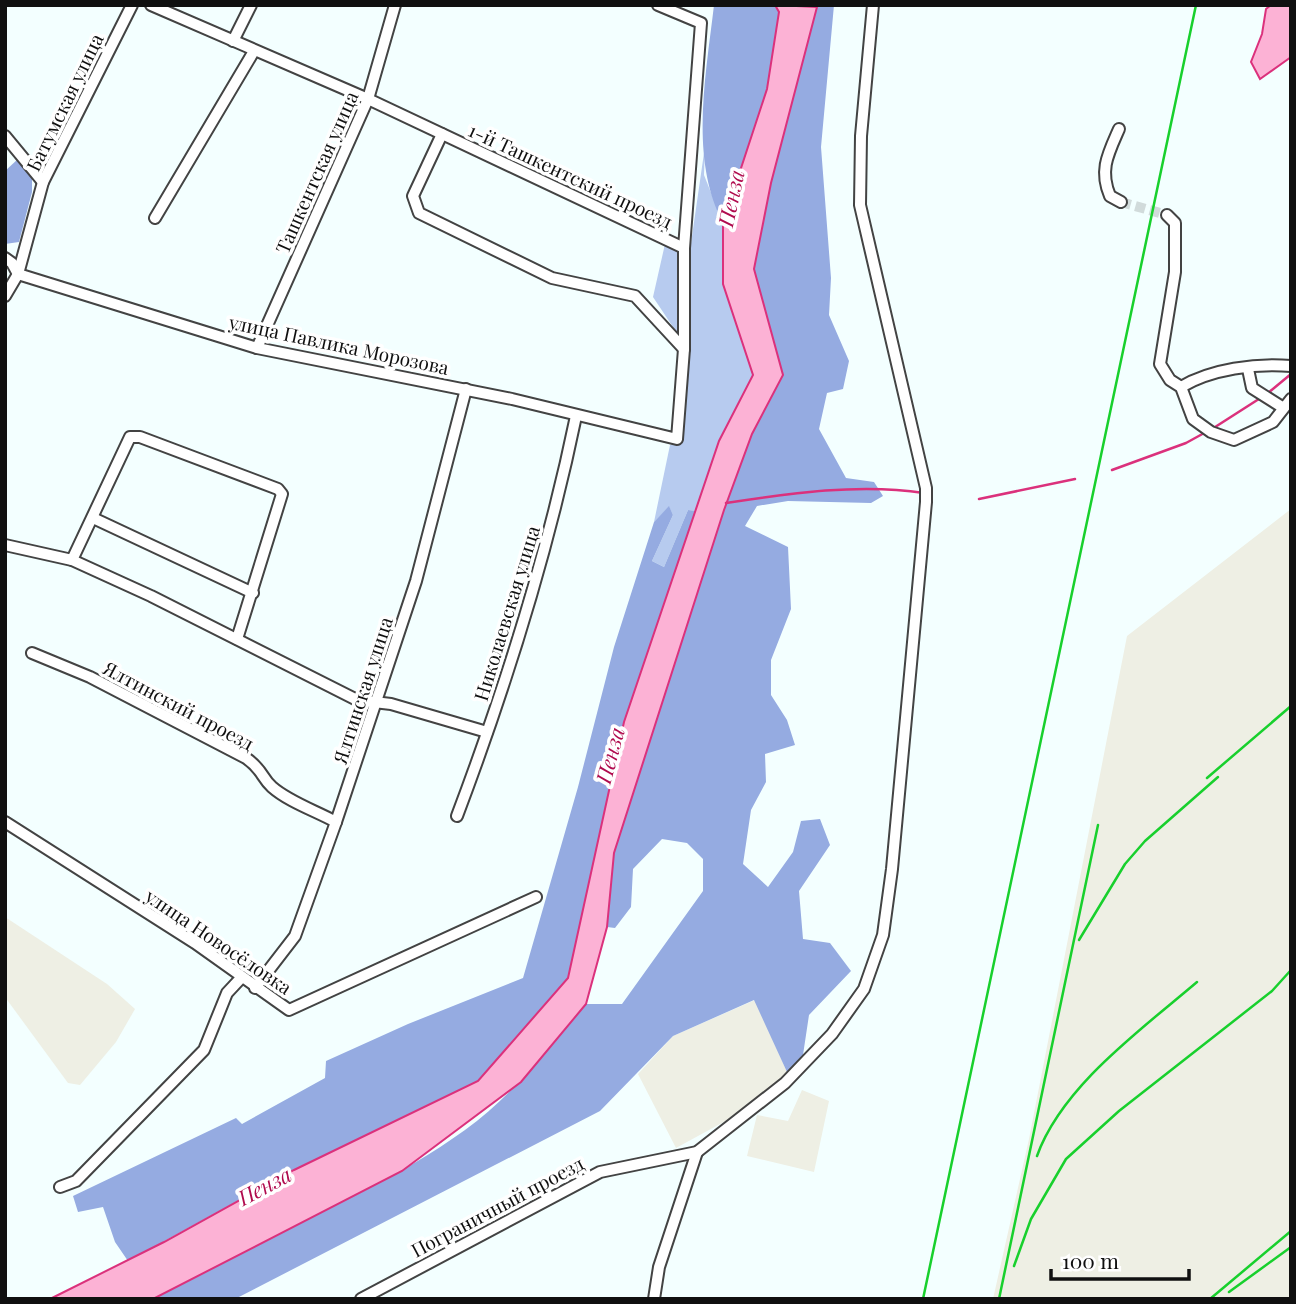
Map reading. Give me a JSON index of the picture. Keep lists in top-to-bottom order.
{
  "streets": {
    "street": [
      "Батумская улица",
      "Ташкентская улица",
      "1-й Ташкентский проезд",
      "улица Павлика Морозова",
      "Николаевская улица",
      "Ялтинская улица",
      "Ялтинский проезд",
      "улица Новосёловка",
      "Пограничный проезд"
    ]
  },
  "crossings": [
    ["Батумская улица", "улица Павлика Морозова"],
    ["Ташкентская улица", "1-й Ташкентский проезд"],
    ["Ташкентская улица", "улица Павлика Морозова"],
    ["1-й Ташкентский проезд", "улица Павлика Морозова"],
    ["улица Павлика Морозова", "Николаевская улица"],
    ["улица Павлика Морозова", "Ялтинская улица"],
    ["Ялтинская улица", "Ялтинский проезд"],
    ["Ялтинская улица", "улица Новосёловка"]
  ],
  "water": ["Пенза"],
  "scale_bar": "100 m"
}
